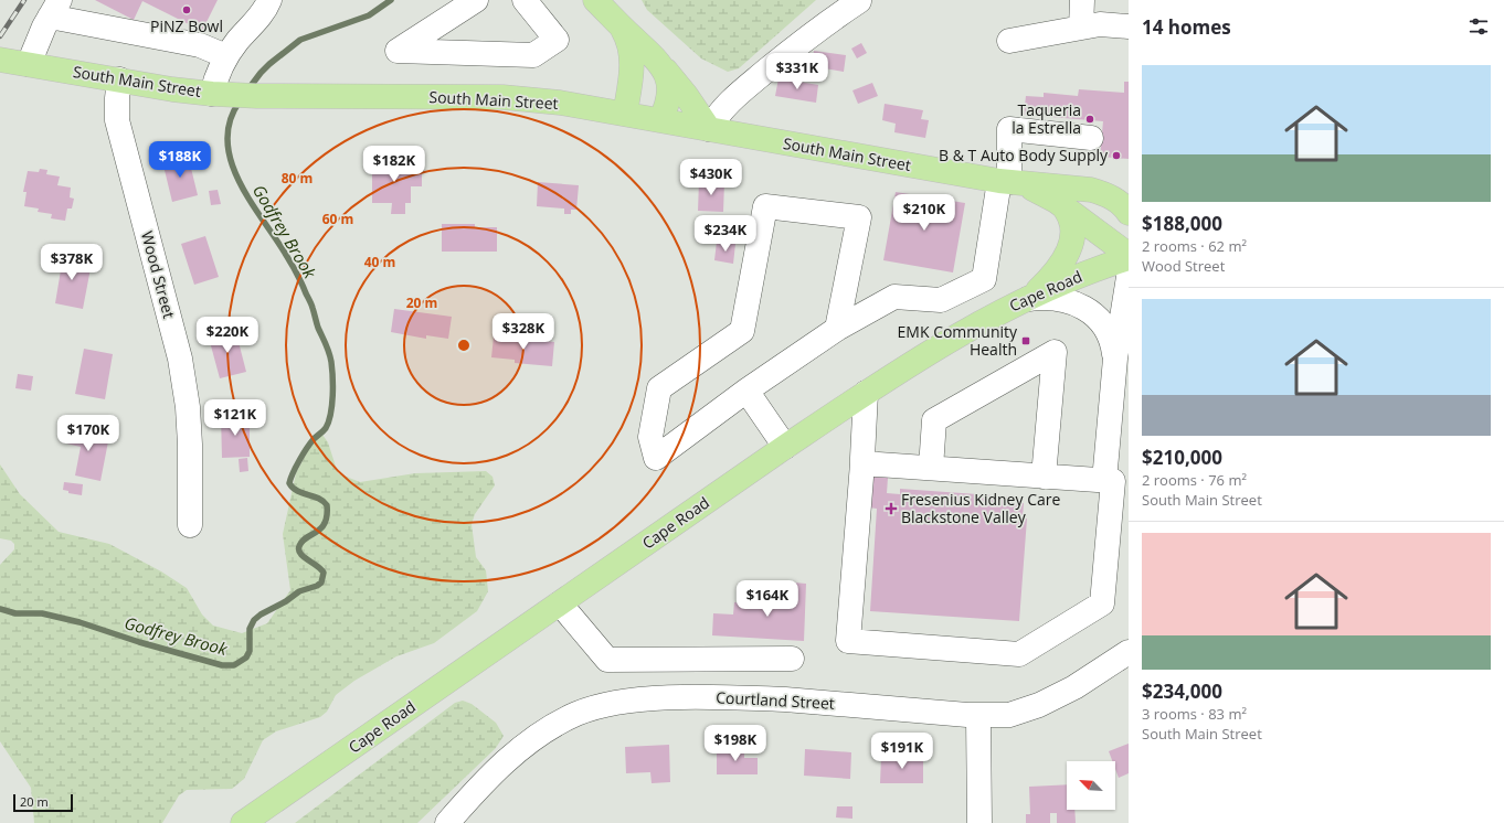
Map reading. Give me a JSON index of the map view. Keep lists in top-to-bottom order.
{
  "streets": {
    "main road": ["South Main Street", "Cape Road"],
    "street": ["Wood Street", "Courtland Street"]
  },
  "crossings": [
    ["South Main Street", "Wood Street"]
  ],
  "water": ["Godfrey Brook"],
  "places": {
    "other": ["PiNZ Bowl", "Taqueria la Estrella", "B & T Auto Body Supply"],
    "transit": ["EMK Community Health"],
    "health": ["Fresenius Kidney Care Blackstone Valley"]
  },
  "scale_bar": "20 m",
  "north": "top left",
  "page": {
    "heading": "14 homes",
    "price": [
      "$331K",
      "$188K",
      "$182K",
      "$430K",
      "$210K",
      "$234K",
      "$378K",
      "$328K",
      "$220K",
      "$121K",
      "$170K",
      "$164K",
      "$198K",
      "$191K"
    ],
    "list": [
      {
        "name": "$188,000",
        "note": "2 rooms · 62 m² · Wood Street"
      },
      {
        "name": "$210,000",
        "note": "2 rooms · 76 m² · South Main Street"
      },
      {
        "name": "$234,000",
        "note": "3 rooms · 83 m² · South Main Street"
      }
    ],
    "scale": "20 m"
  },
  "rings": [
    "80 m",
    "60 m",
    "40 m",
    "20 m"
  ]
}
